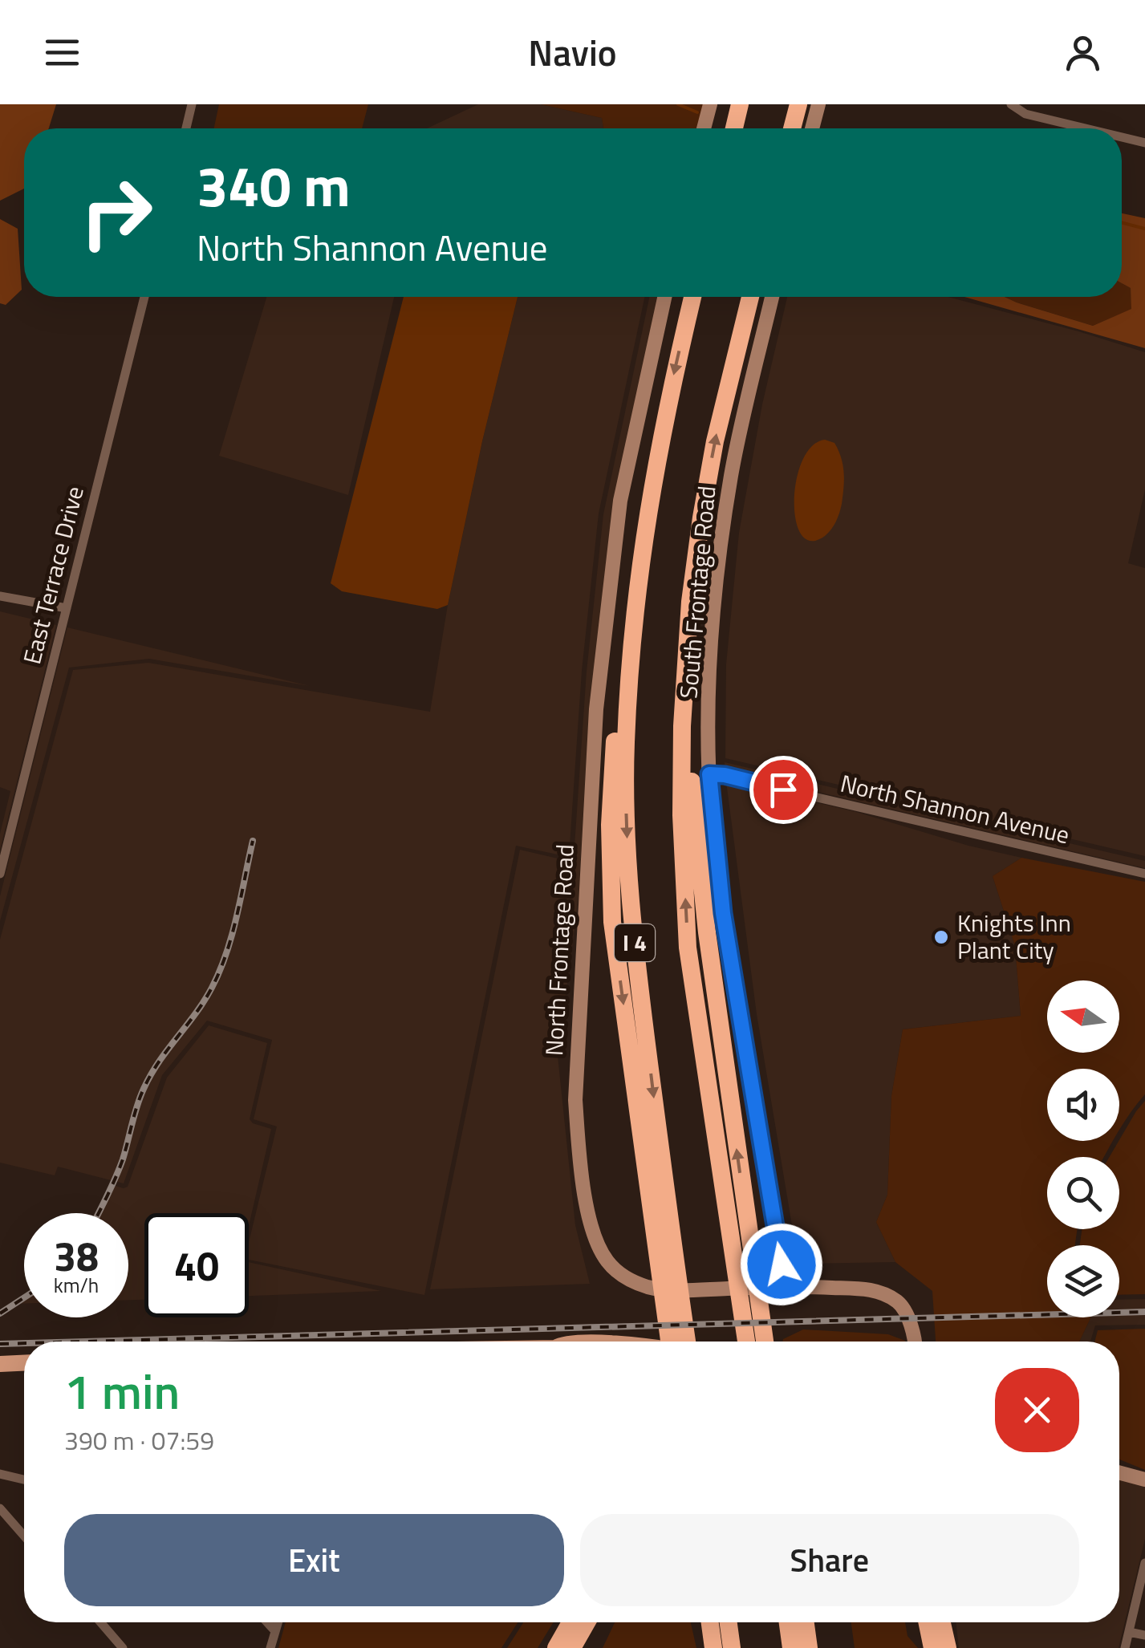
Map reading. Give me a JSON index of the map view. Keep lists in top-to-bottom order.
{
  "streets": {
    "highway": ["I 4"],
    "street": [
      "East Terrace Drive",
      "South Frontage Road",
      "North Shannon Avenue",
      "North Frontage Road"
    ]
  },
  "crossings": [
    ["South Frontage Road", "North Shannon Avenue"],
    ["South Frontage Road", "North Frontage Road"]
  ],
  "places": ["Knights Inn Plant City"],
  "north": "left",
  "page": {
    "header": "Navio",
    "turn": ["340 m", "North Shannon Avenue"],
    "speed": "38 km/h",
    "limit": "40",
    "heading": ["1 min", "390 m · 07:59"],
    "buttons": ["Exit", "Share"]
  }
}
